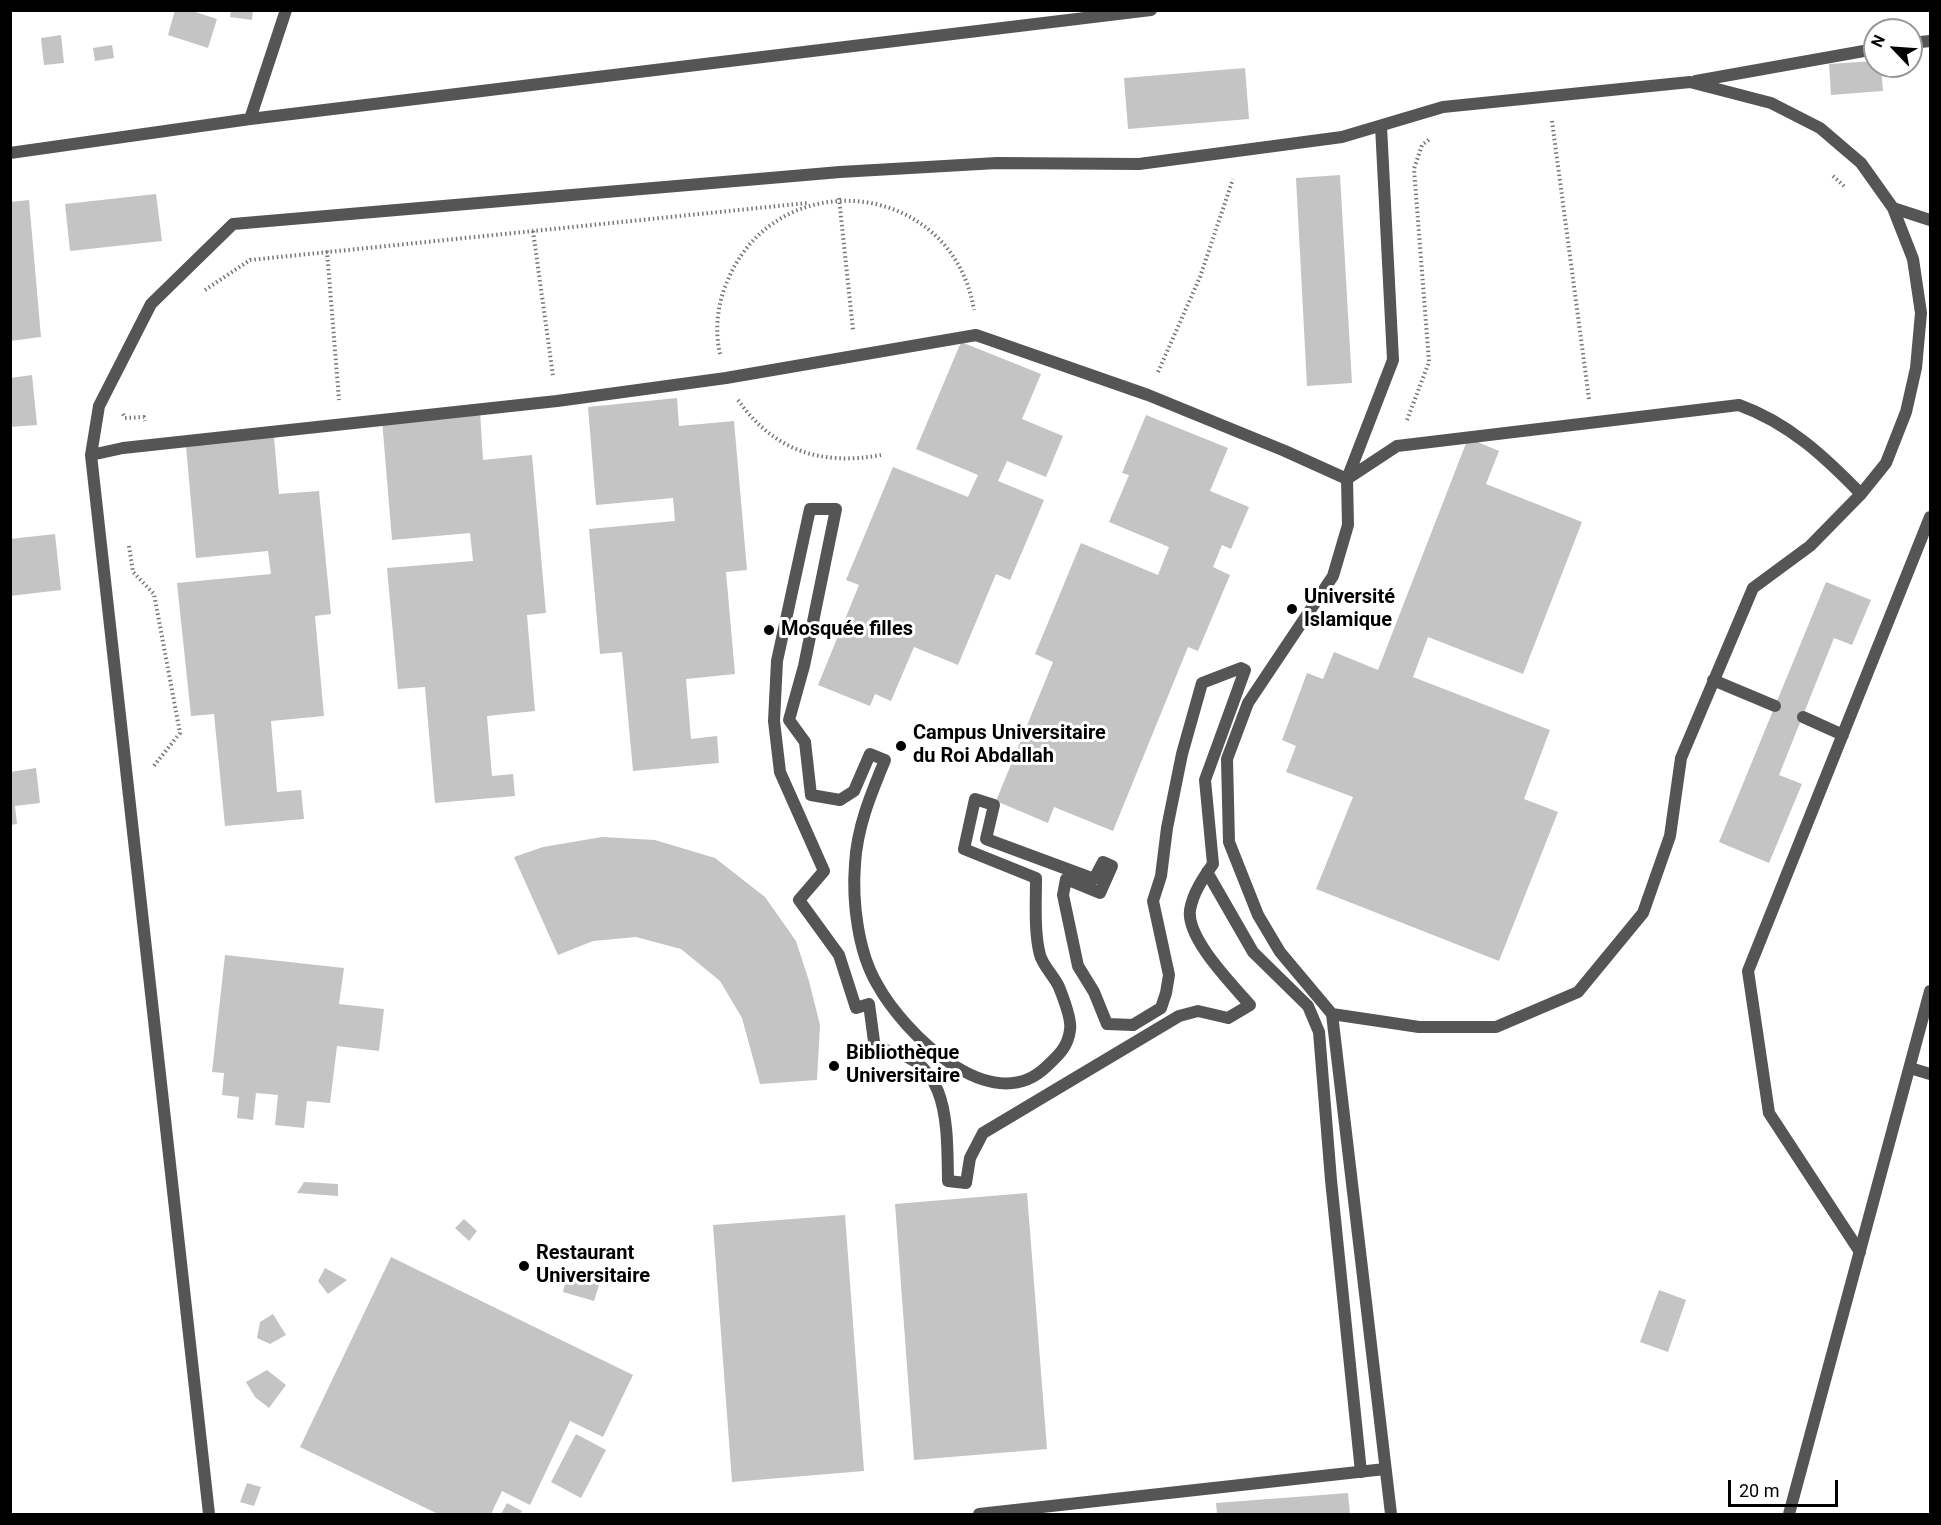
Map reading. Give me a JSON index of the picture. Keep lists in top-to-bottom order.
{
  "places": [
    "Université Islamique",
    "Mosquée filles",
    "Campus Universitaire du Roi Abdallah",
    "Bibliothèque Universitaire",
    "Restaurant Universitaire"
  ],
  "scale_bar": "20 m",
  "north": "top left"
}
